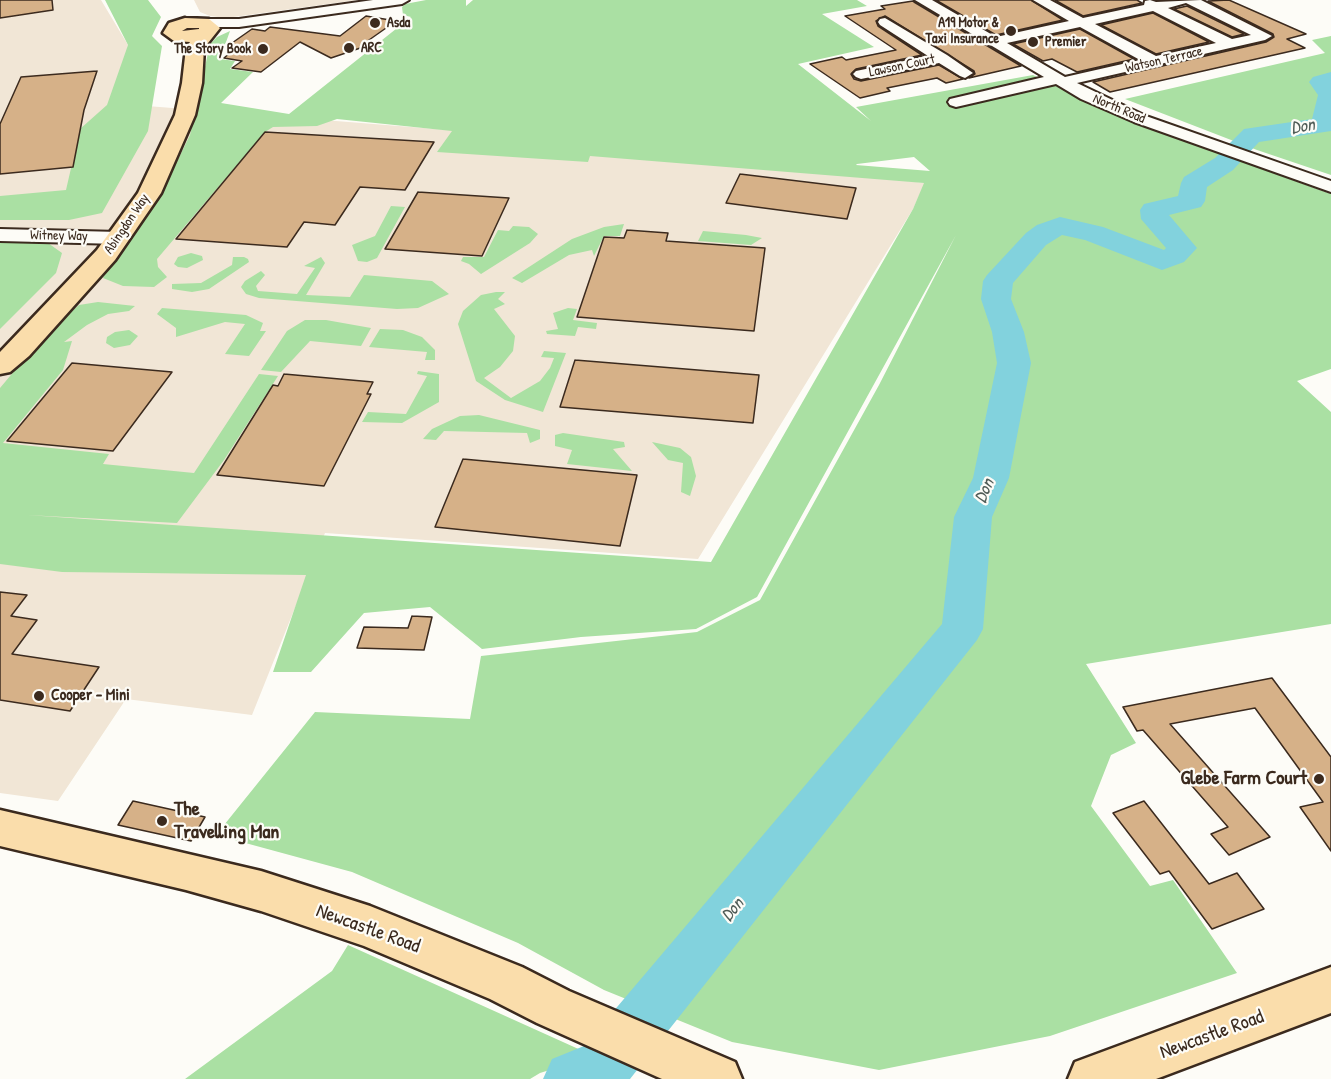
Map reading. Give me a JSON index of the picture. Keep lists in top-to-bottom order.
{
  "streets": {
    "main road": ["Abingdon Way", "Newcastle Road"],
    "street": [
      "Watson Terrace",
      "Lawson Court",
      "North Road",
      "Witney Way"
    ]
  },
  "crossings": [
    ["Watson Terrace", "North Road"],
    ["Lawson Court", "North Road"],
    ["Abingdon Way", "Witney Way"]
  ],
  "water": ["Don"],
  "places": [
    "Asda",
    "A19 Motor & Taxi Insurance",
    "Premier",
    "ARC",
    "The Story Book",
    "Cooper - Mini",
    "Glebe Farm Court",
    "The Travelling Man"
  ]
}
